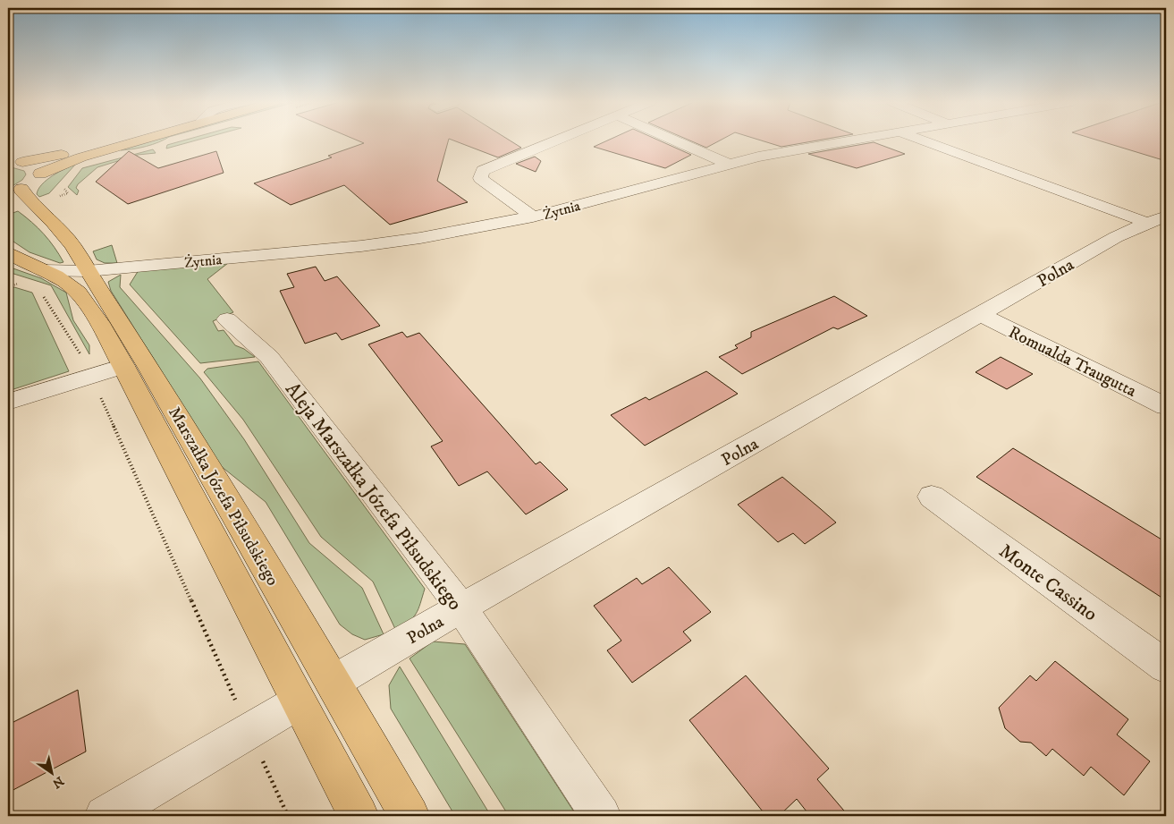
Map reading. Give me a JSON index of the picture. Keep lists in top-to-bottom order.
{
  "streets": {
    "main road": ["Marszałka Józefa Piłsudskiego"],
    "street": [
      "Żytnia",
      "Polna",
      "Romualda Traugutta",
      "Aleja Marszałka Józefa Piłsudskiego",
      "Monte Cassino"
    ]
  },
  "crossings": [
    ["Żytnia", "Marszałka Józefa Piłsudskiego"],
    ["Polna", "Romualda Traugutta"],
    ["Polna", "Marszałka Józefa Piłsudskiego"],
    ["Polna", "Aleja Marszałka Józefa Piłsudskiego"]
  ],
  "north": "bottom right"
}
